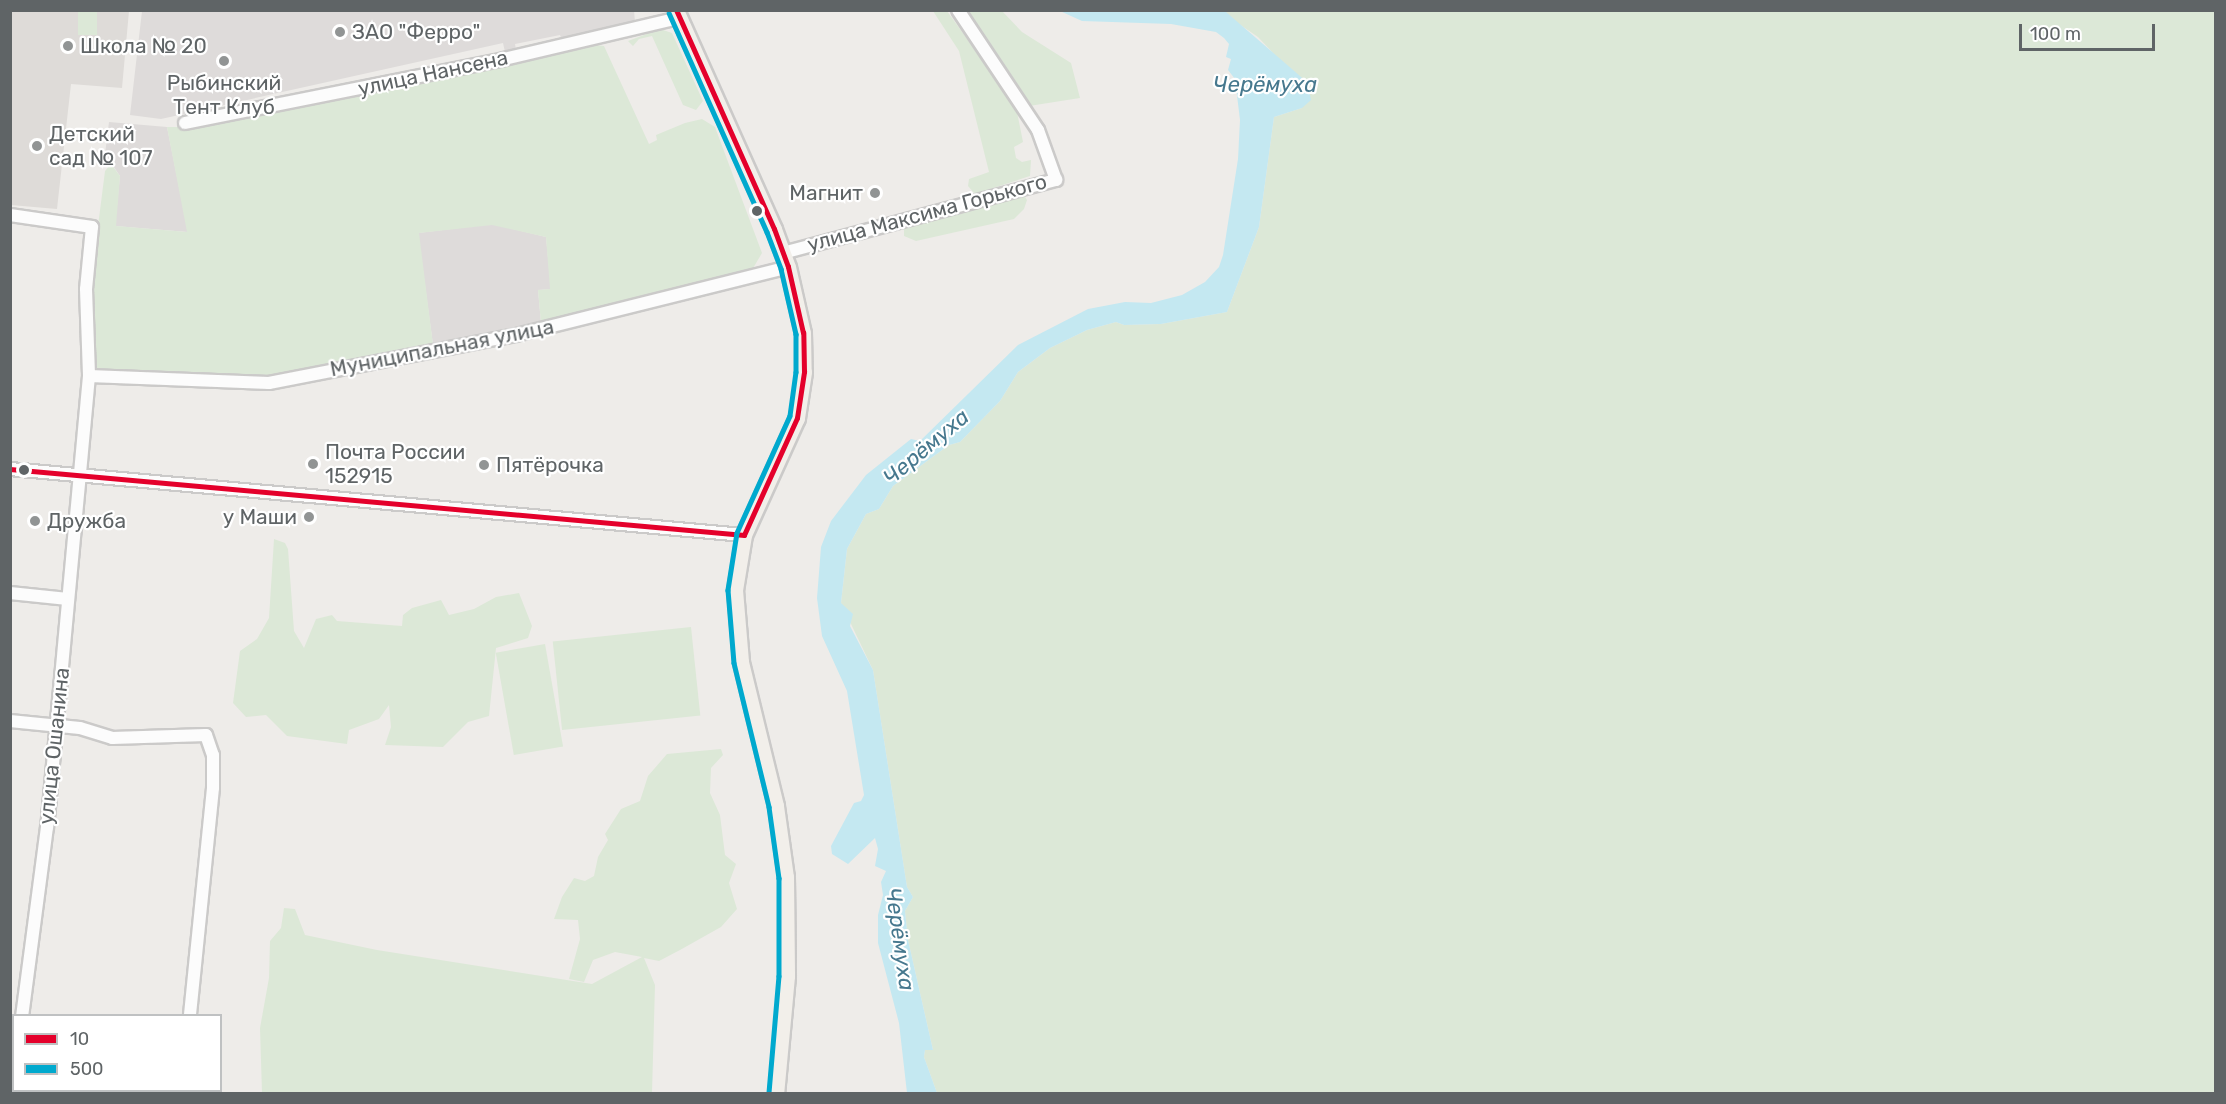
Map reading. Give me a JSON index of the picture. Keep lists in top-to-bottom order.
{
  "streets": {
    "street": [
      "улица Нансена",
      "улица Максима Горького",
      "Муниципальная улица",
      "улица Ошанина"
    ]
  },
  "crossings": [
    ["улица Максима Горького", "Муниципальная улица"],
    ["Муниципальная улица", "улица Ошанина"]
  ],
  "water": ["Черёмуха"],
  "places": [
    "ЗАО \"Ферро\"",
    "Школа № 20",
    "Рыбинский Тент Клуб",
    "Детский сад № 107",
    "Магнит",
    "Почта России 152915",
    "Пятёрочка",
    "у Маши",
    "Дружба"
  ],
  "lines": ["transit line 10", "transit line 500"],
  "legend": ["10", "500"],
  "scale_bar": "100 m"
}
